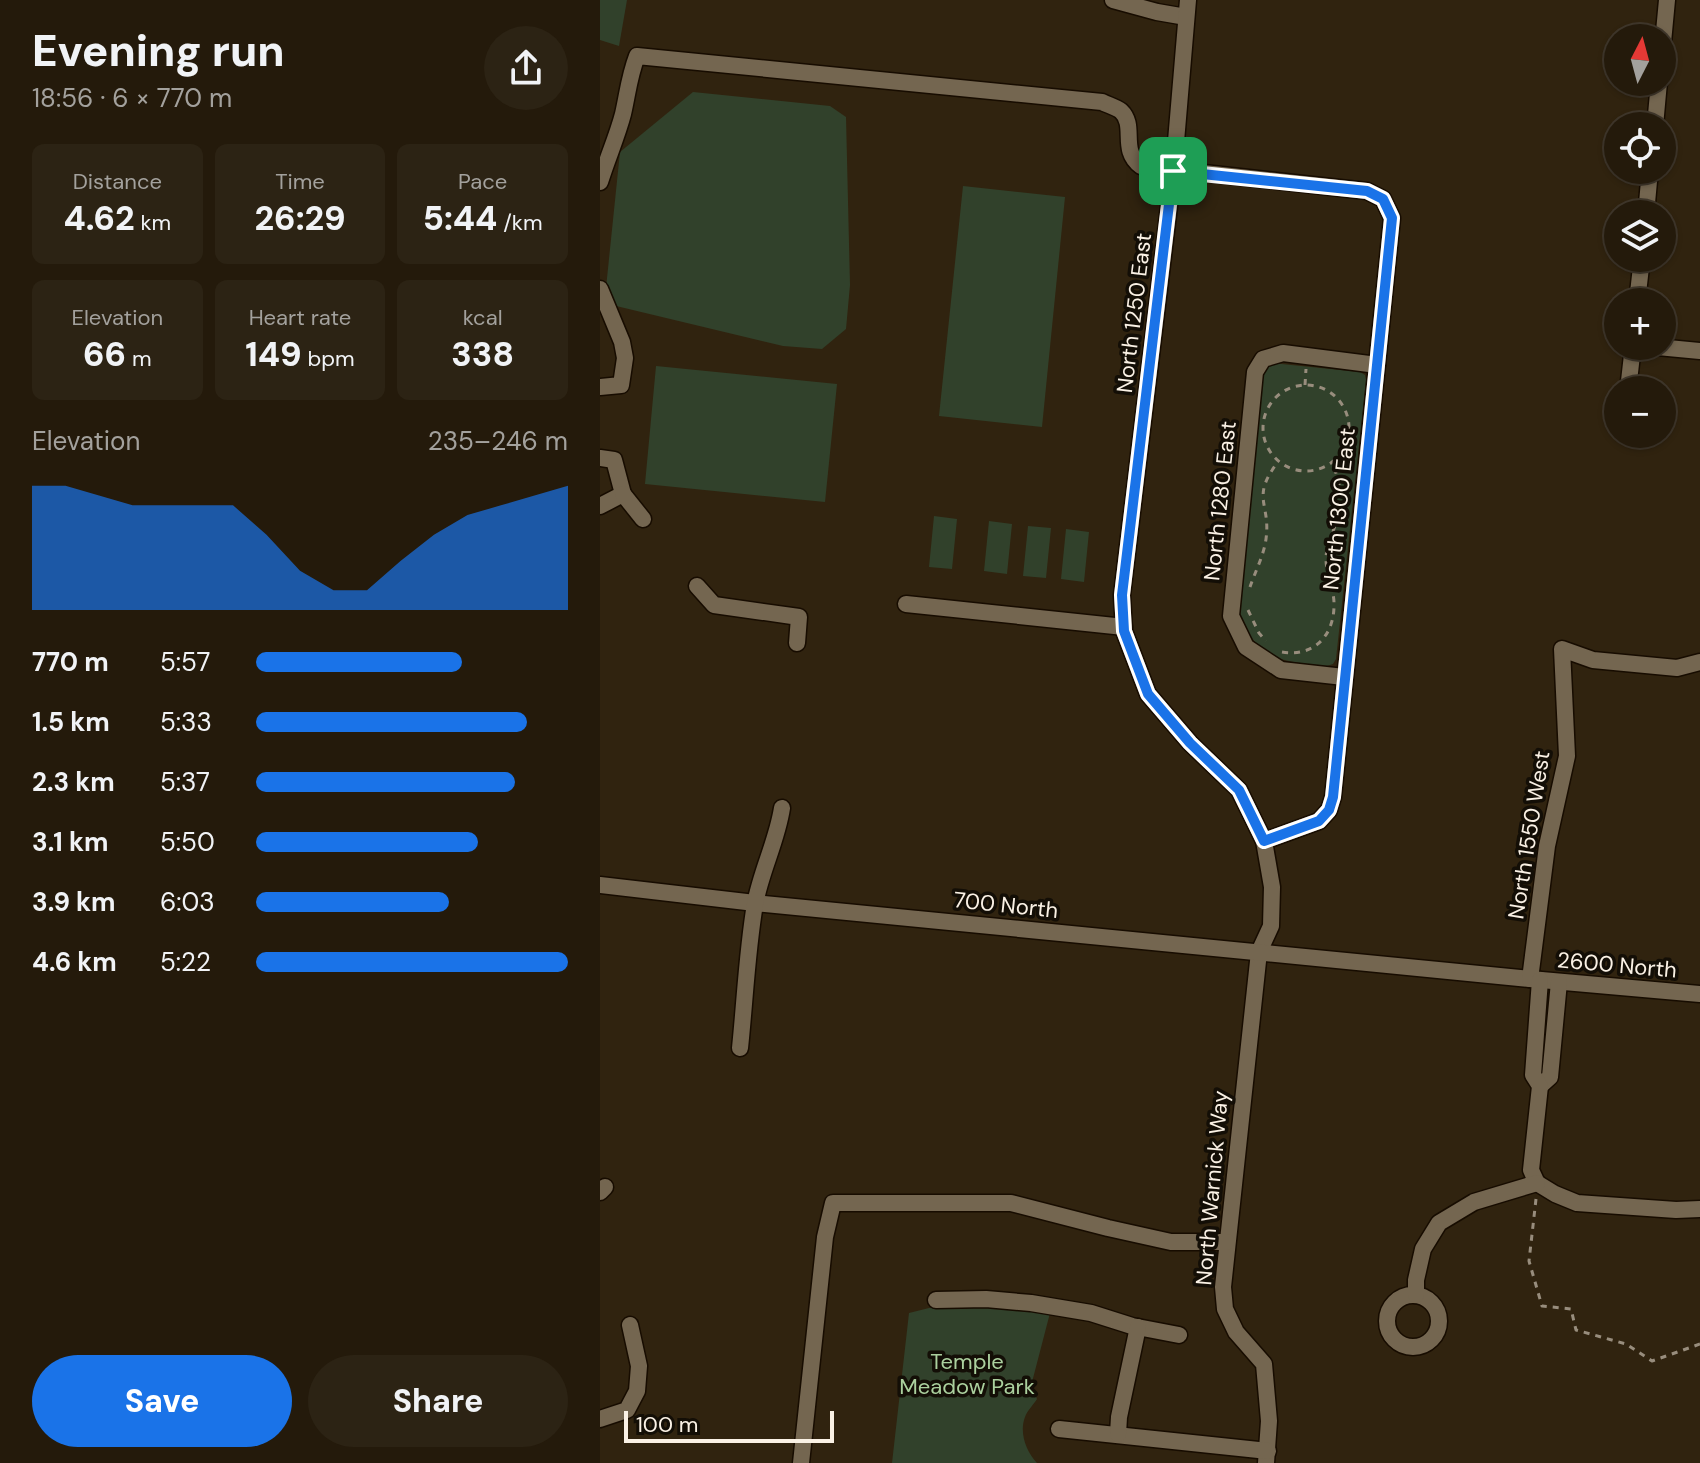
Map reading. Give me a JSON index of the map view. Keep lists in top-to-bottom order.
{
  "streets": {
    "street": [
      "North 1250 East",
      "North 1280 East",
      "North 1300 East",
      "North 1550 West",
      "700 North",
      "2600 North",
      "North Warnick Way"
    ]
  },
  "crossings": [
    ["North 1250 East", "North 1300 East"],
    ["North 1280 East", "North 1300 East"],
    ["North 1550 West", "2600 North"],
    ["700 North", "2600 North"],
    ["700 North", "North Warnick Way"]
  ],
  "parks": ["Temple Meadow Park"],
  "scale_bar": "100 m",
  "north": "top",
  "page": {
    "heading": ["Evening run", "18:56 · 6 × 770 m"],
    "map_buttons": ["+", "−"],
    "stats": [
      ["Distance", "4.62 km"],
      ["Time", "26:29"],
      ["Pace", "5:44 /km"],
      ["Elevation", "66 m"],
      ["Heart rate", "149 bpm"],
      ["kcal", "338"]
    ],
    "chart": ["Elevation", "235–246 m"],
    "list": [
      {
        "name": "770 m",
        "note": "5:57"
      },
      {
        "name": "1.5 km",
        "note": "5:33"
      },
      {
        "name": "2.3 km",
        "note": "5:37"
      },
      {
        "name": "3.1 km",
        "note": "5:50"
      },
      {
        "name": "3.9 km",
        "note": "6:03"
      },
      {
        "name": "4.6 km",
        "note": "5:22"
      }
    ],
    "buttons": ["Save", "Share"],
    "scale": "100 m"
  }
}
